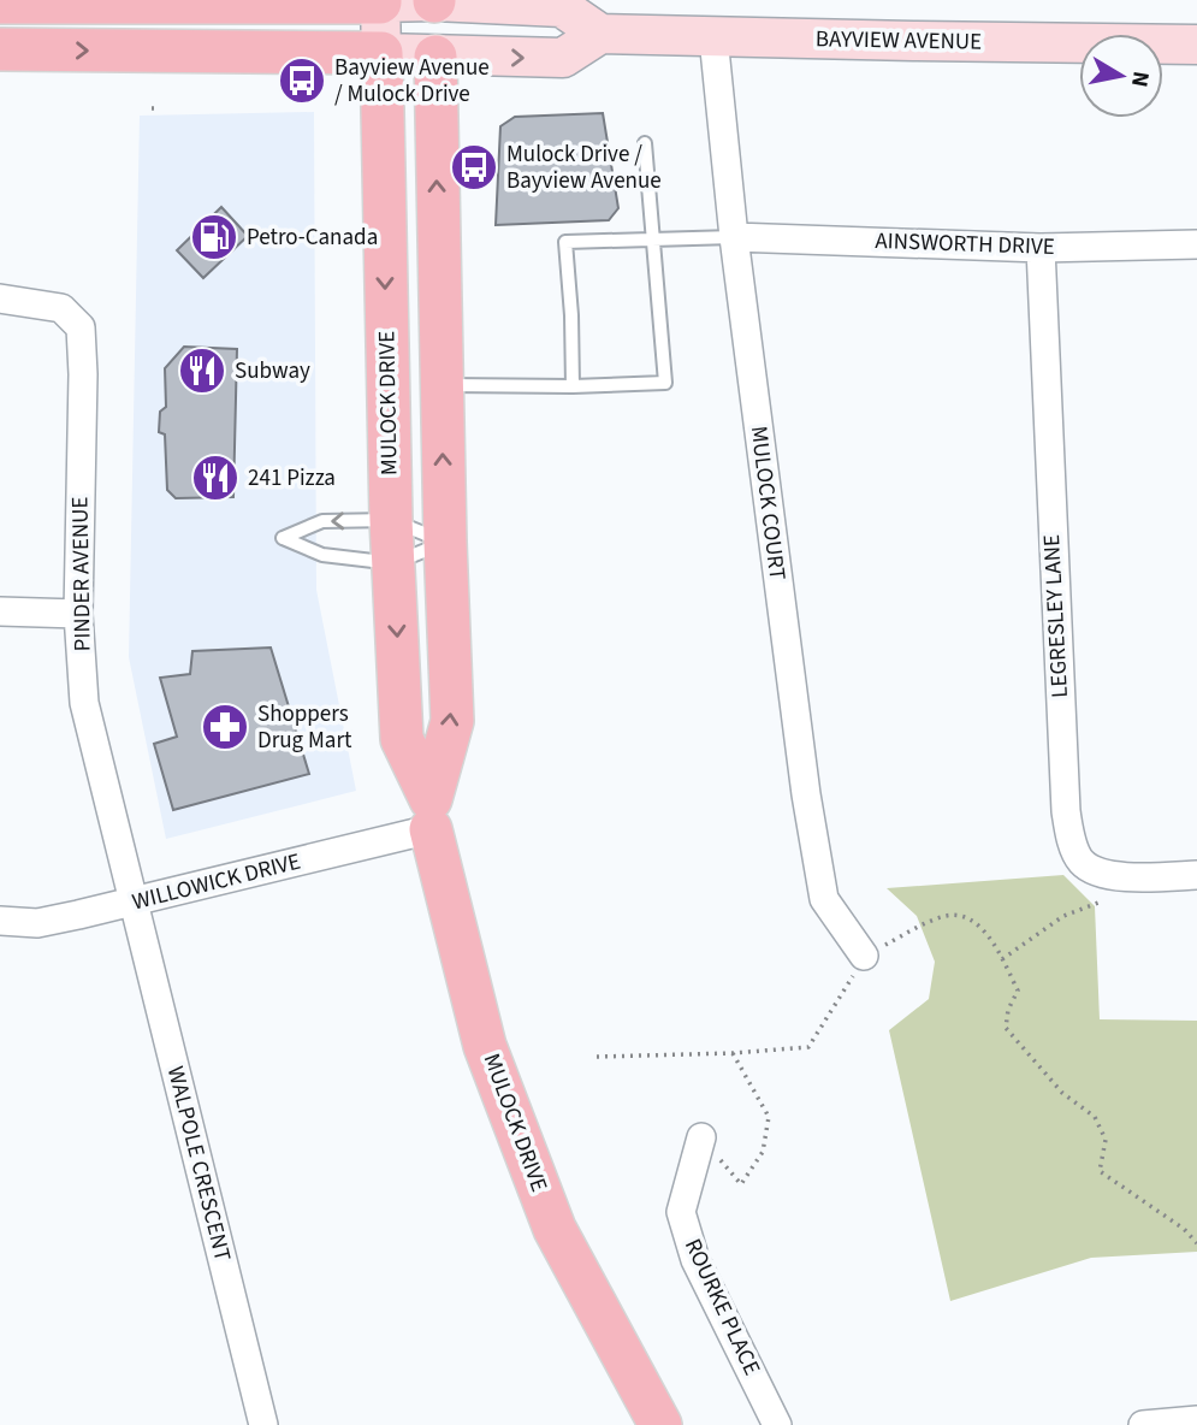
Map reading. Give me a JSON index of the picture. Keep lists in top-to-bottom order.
{
  "streets": {
    "main road": ["BAYVIEW AVENUE", "MULOCK DRIVE"],
    "street": [
      "AINSWORTH DRIVE",
      "MULOCK COURT",
      "PINDER AVENUE",
      "LEGRESLEY LANE",
      "WILLOWICK DRIVE",
      "WALPOLE CRESCENT",
      "ROURKE PLACE"
    ]
  },
  "crossings": [
    ["BAYVIEW AVENUE", "MULOCK COURT"],
    ["AINSWORTH DRIVE", "MULOCK COURT"],
    ["AINSWORTH DRIVE", "LEGRESLEY LANE"],
    ["MULOCK DRIVE", "WILLOWICK DRIVE"],
    ["PINDER AVENUE", "WILLOWICK DRIVE"],
    ["PINDER AVENUE", "WALPOLE CRESCENT"],
    ["WILLOWICK DRIVE", "WALPOLE CRESCENT"]
  ],
  "places": {
    "bus stop": ["Bayview Avenue / Mulock Drive", "Mulock Drive / Bayview Avenue"],
    "fuel station": ["Petro-Canada"],
    "restaurant": ["Subway", "241 Pizza"],
    "pharmacy": ["Shoppers Drug Mart"]
  },
  "north": "right"
}
